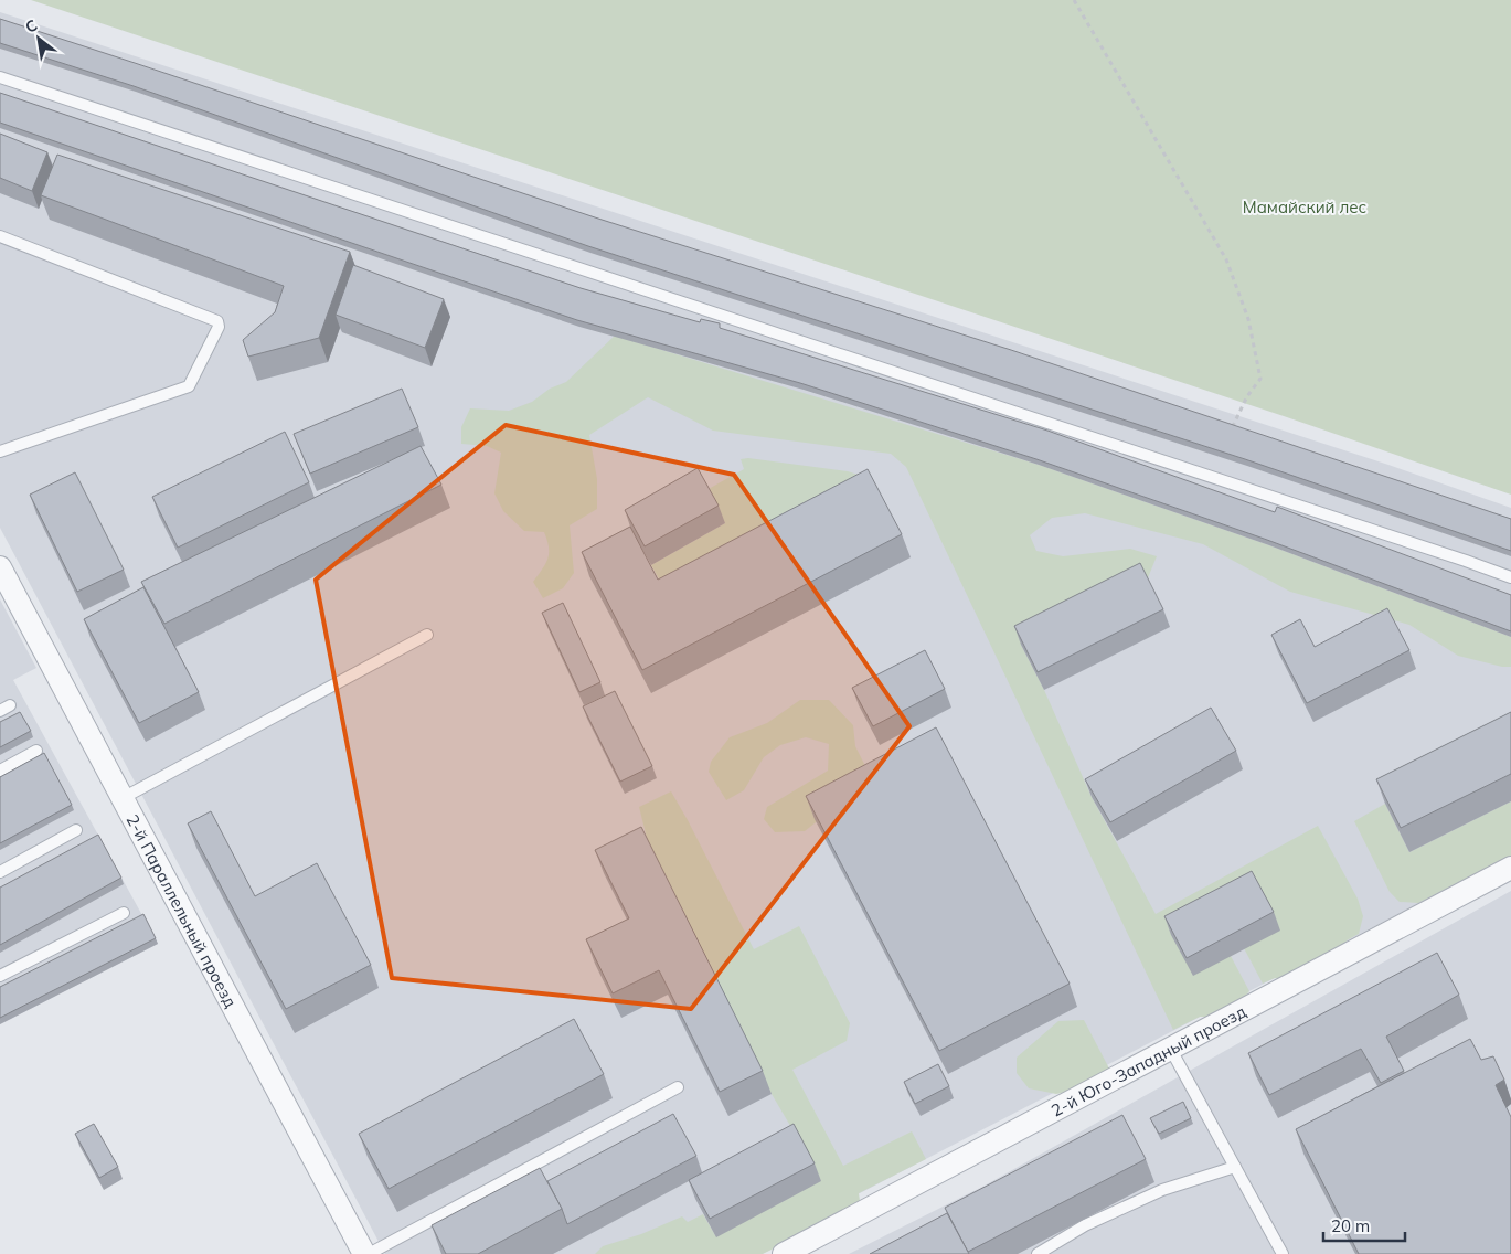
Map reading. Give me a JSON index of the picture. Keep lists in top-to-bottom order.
{
  "streets": {
    "street": ["2-й Параллельный проезд", "2-й Юго-Западный проезд"]
  },
  "parks": ["Мамайский лес"],
  "scale_bar": "20 m",
  "north": "top left"
}
